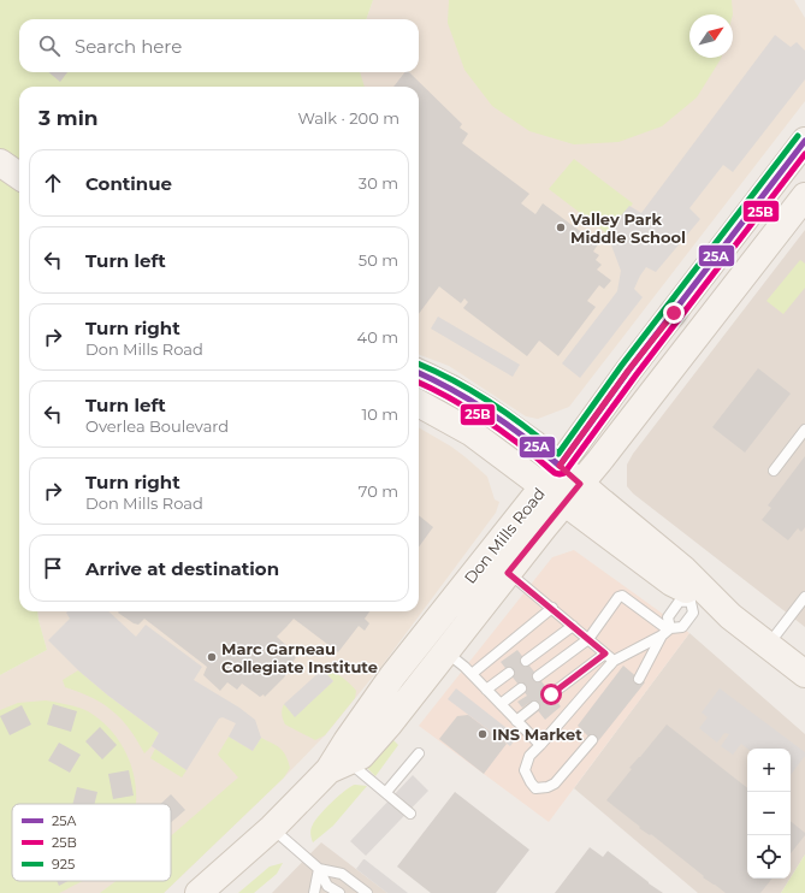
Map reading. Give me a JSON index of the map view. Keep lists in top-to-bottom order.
{
  "streets": {
    "main road": ["Don Mills Road"]
  },
  "places": ["Valley Park Middle School", "Marc Garneau Collegiate Institute", "INS Market"],
  "lines": ["transit line 925", "transit line 25A", "transit line 25B"],
  "legend": ["25A", "25B", "925"],
  "north": "top right",
  "page": {
    "search": "Search here",
    "heading": ["3 min", "Walk · 200 m"],
    "list": [
      ["Continue", "30 m"],
      ["Turn left", "50 m"],
      ["Turn right", "Don Mills Road", "40 m"],
      ["Turn left", "Overlea Boulevard", "10 m"],
      ["Turn right", "Don Mills Road", "70 m"],
      "Arrive at destination"
    ],
    "map_buttons": ["+", "−"]
  }
}
